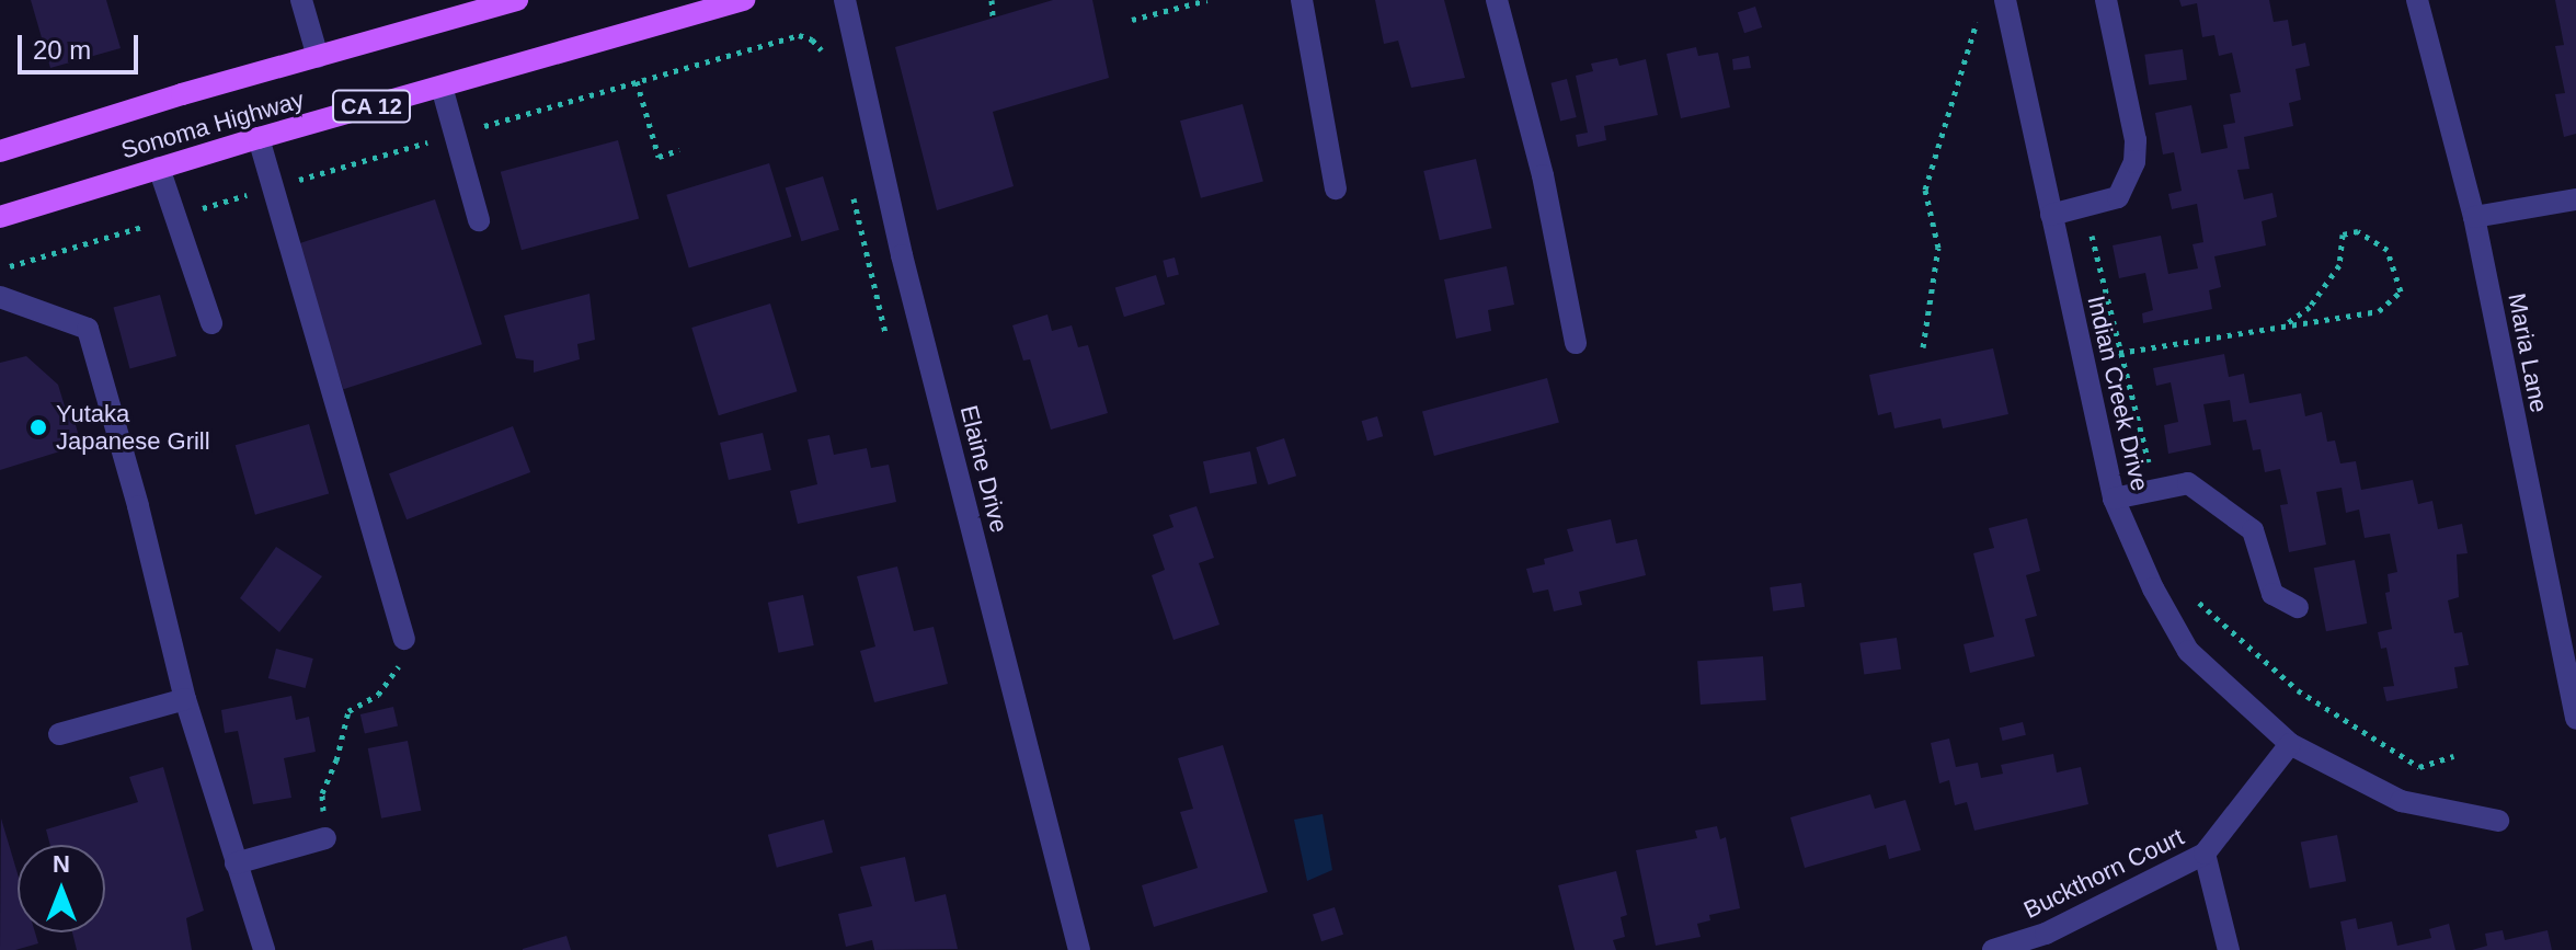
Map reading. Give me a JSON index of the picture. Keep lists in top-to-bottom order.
{
  "streets": {
    "main road": ["CA 12", "Sonoma Highway"],
    "street": [
      "Maria Lane",
      "Indian Creek Drive",
      "Elaine Drive",
      "Buckthorn Court"
    ]
  },
  "crossings": [
    ["Indian Creek Drive", "Buckthorn Court"]
  ],
  "places": ["Yutaka Japanese Grill"],
  "scale_bar": "20 m",
  "north": "top"
}
